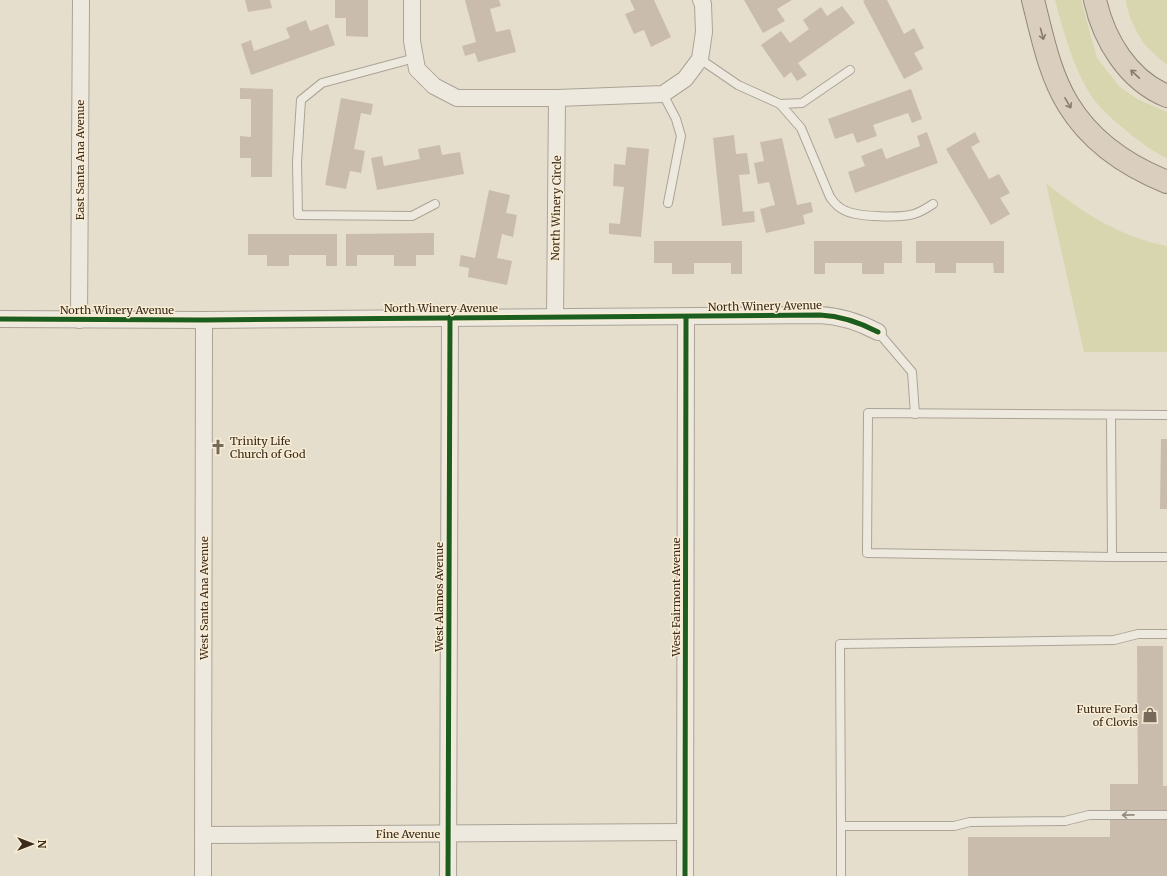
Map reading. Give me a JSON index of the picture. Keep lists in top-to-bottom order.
{
  "streets": {
    "street": [
      "East Santa Ana Avenue",
      "North Winery Circle",
      "North Winery Avenue",
      "West Alamos Avenue",
      "West Fairmont Avenue",
      "West Santa Ana Avenue",
      "Fine Avenue"
    ]
  },
  "crossings": [
    ["East Santa Ana Avenue", "North Winery Avenue"],
    ["North Winery Circle", "North Winery Avenue"],
    ["North Winery Avenue", "West Alamos Avenue"],
    ["North Winery Avenue", "West Fairmont Avenue"],
    ["North Winery Avenue", "West Santa Ana Avenue"],
    ["West Alamos Avenue", "Fine Avenue"],
    ["West Fairmont Avenue", "Fine Avenue"],
    ["West Santa Ana Avenue", "Fine Avenue"]
  ],
  "places": {
    "church": ["Trinity Life Church of God"],
    "shop": ["Future Ford of Clovis"]
  },
  "north": "right"
}
